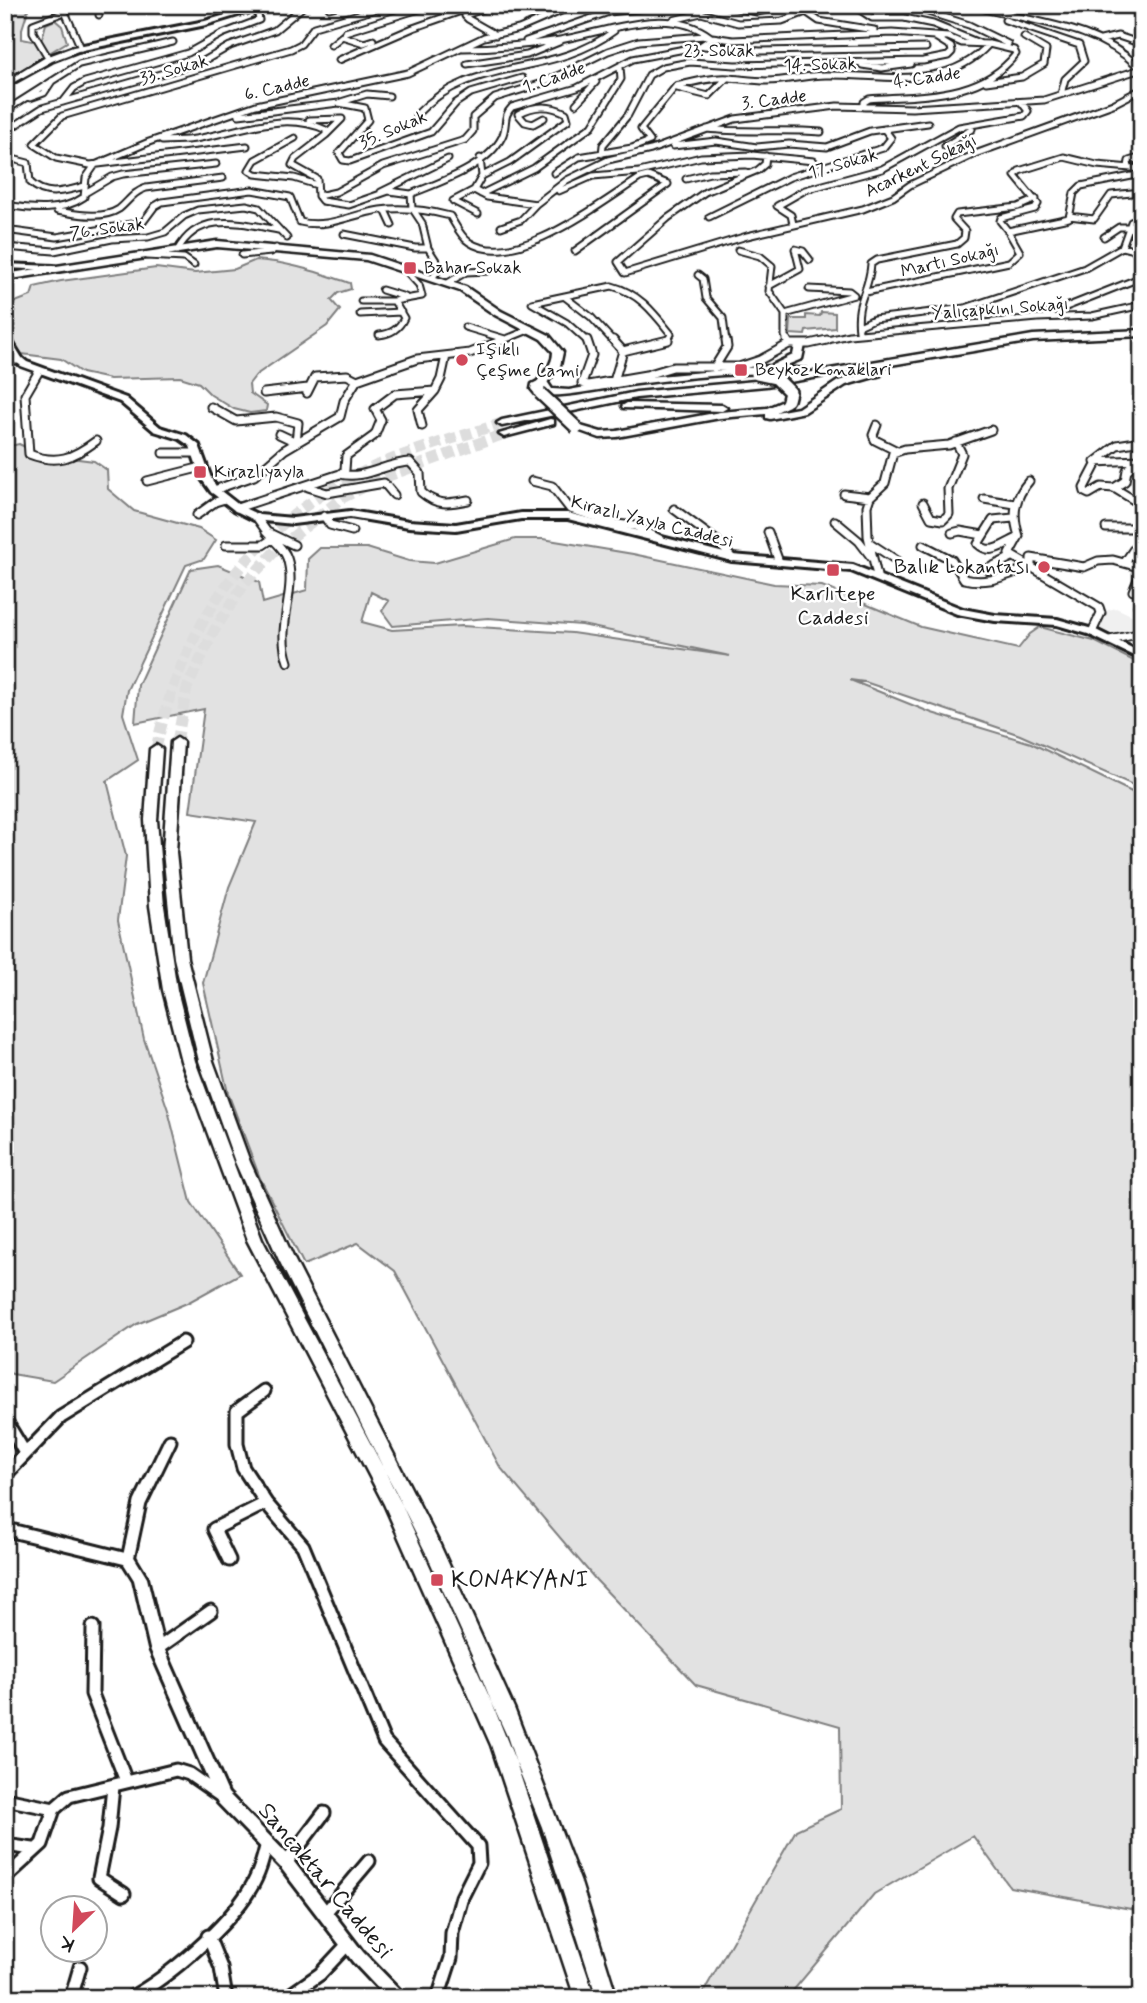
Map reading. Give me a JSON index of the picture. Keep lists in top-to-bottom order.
{
  "streets": {
    "main road": ["Kirazlı Yayla Caddesi"],
    "street": [
      "23. Sokak",
      "14. Sokak",
      "33. Sokak",
      "1. Cadde",
      "4. Cadde",
      "6. Cadde",
      "3. Cadde",
      "35. Sokak",
      "17. Sokak",
      "Acarkent Sokağı",
      "76. Sokak",
      "Martı Sokağı",
      "Yalıçapkını Sokağı",
      "Sancaktar Caddesi"
    ]
  },
  "crossings": [
    ["23. Sokak", "4. Cadde"],
    ["14. Sokak", "4. Cadde"],
    ["33. Sokak", "6. Cadde"],
    ["1. Cadde", "4. Cadde"],
    ["4. Cadde", "3. Cadde"],
    ["3. Cadde", "17. Sokak"],
    ["17. Sokak", "Acarkent Sokağı"]
  ],
  "places": {
    "transit": [
      "Bahar Sokak",
      "Beykoz Konaklari",
      "Kirazlıyayla",
      "Karlıtepe Caddesi",
      "KONAKYANI"
    ],
    "other": ["Işıklı Çeşme Cami", "Balık Lokantası"]
  },
  "north": "bottom left"
}
